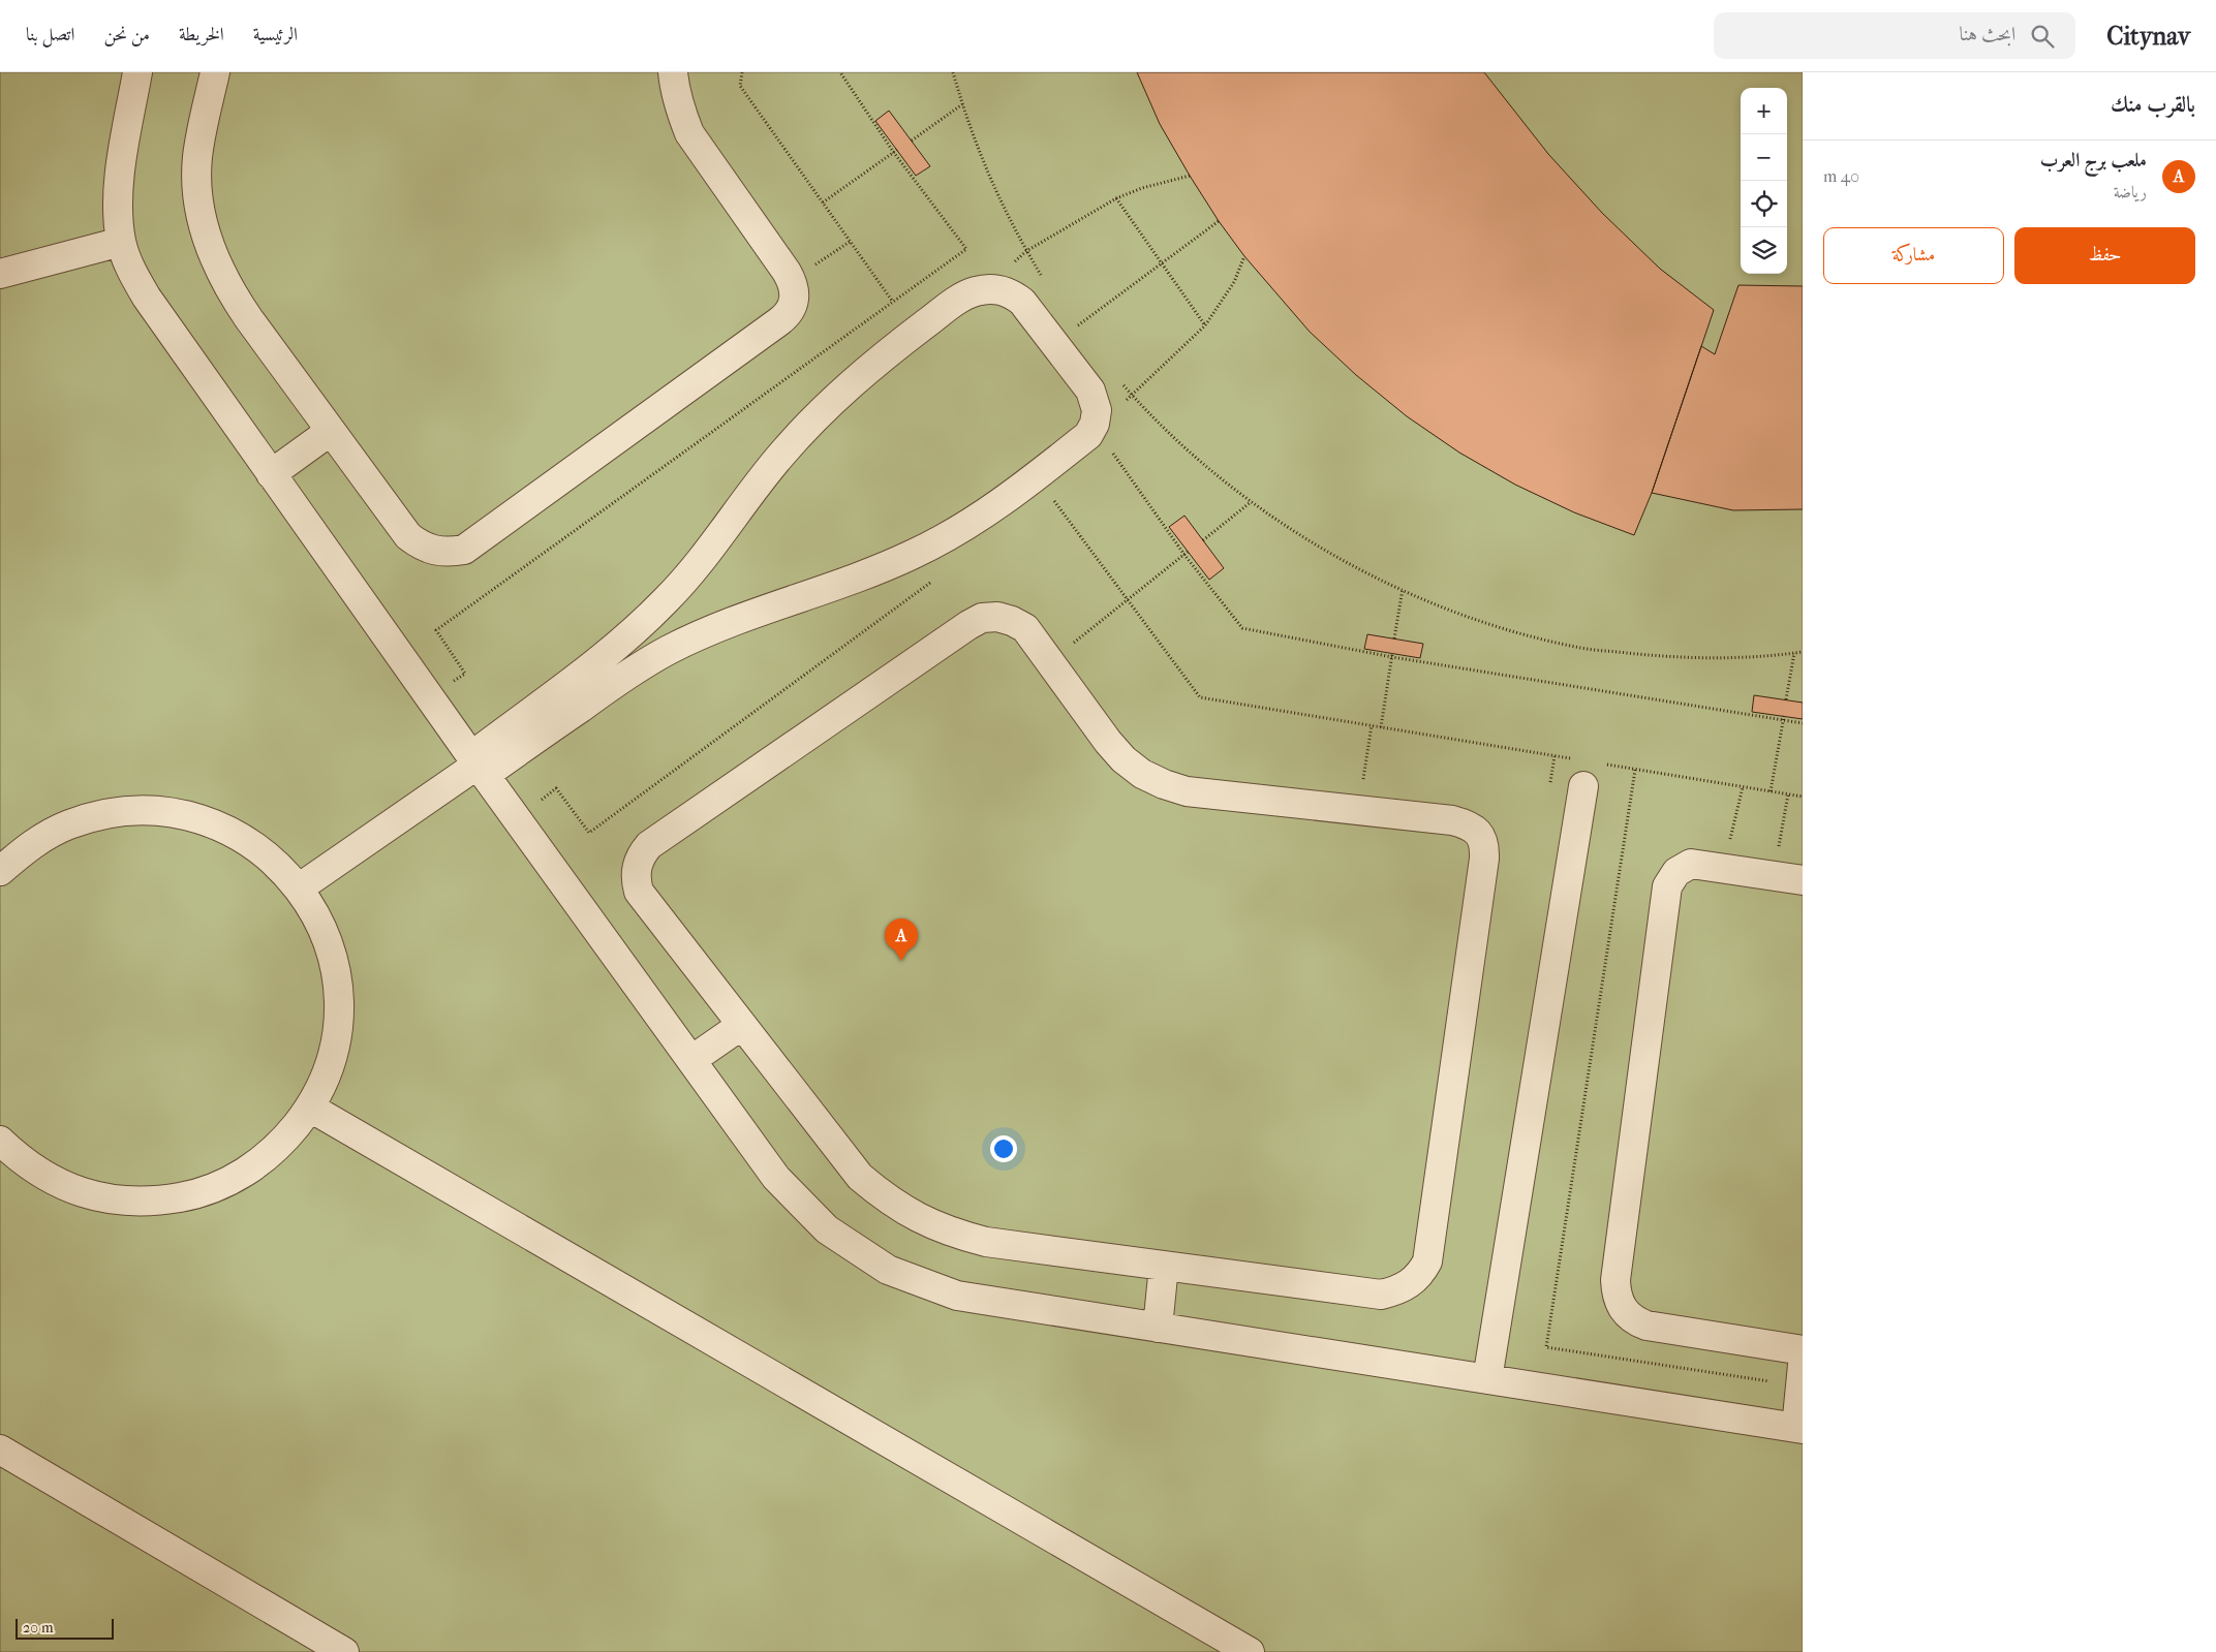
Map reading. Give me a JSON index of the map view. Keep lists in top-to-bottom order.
{
  "scale_bar": "20 m",
  "page": {
    "header": "Citynav",
    "search": "ابحث هنا",
    "nav": [
      "الرئيسية",
      "الخريطة",
      "من نحن",
      "اتصل بنا"
    ],
    "heading": "بالقرب منك",
    "map_buttons": ["+", "−"],
    "list": [
      {
        "mark": "A",
        "name": "ملعب برج العرب",
        "note": "رياضة",
        "value": "40 m"
      }
    ],
    "buttons": ["حفظ", "مشاركة"],
    "pins": "A",
    "scale": "20 m"
  }
}
